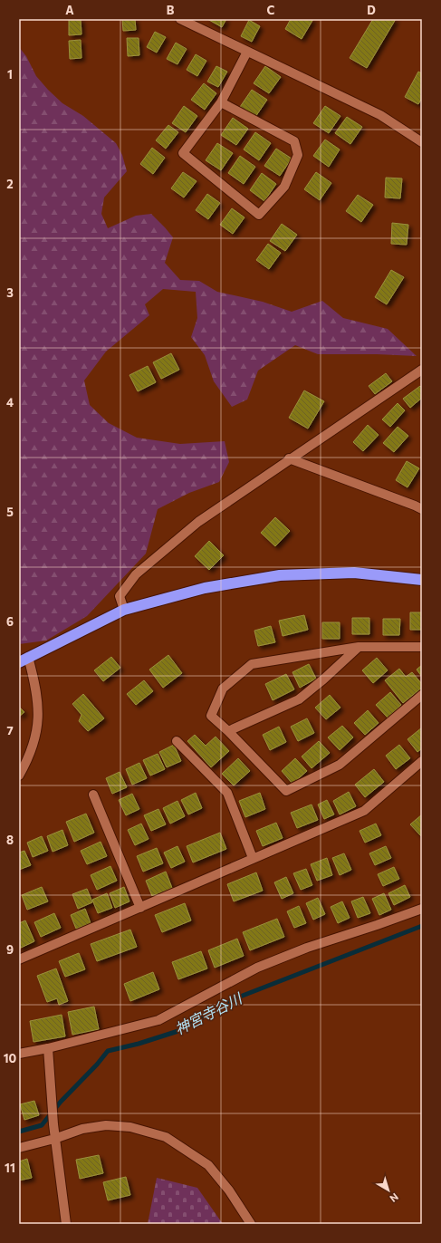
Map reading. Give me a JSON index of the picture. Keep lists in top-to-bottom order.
{
  "water": ["神宮寺谷川"],
  "north": "bottom right",
  "grid": {
    "columns": [
      "A",
      "B",
      "C",
      "D"
    ],
    "rows": [
      "1",
      "2",
      "3",
      "4",
      "5",
      "6",
      "7",
      "8",
      "9",
      "10",
      "11"
    ]
  }
}
